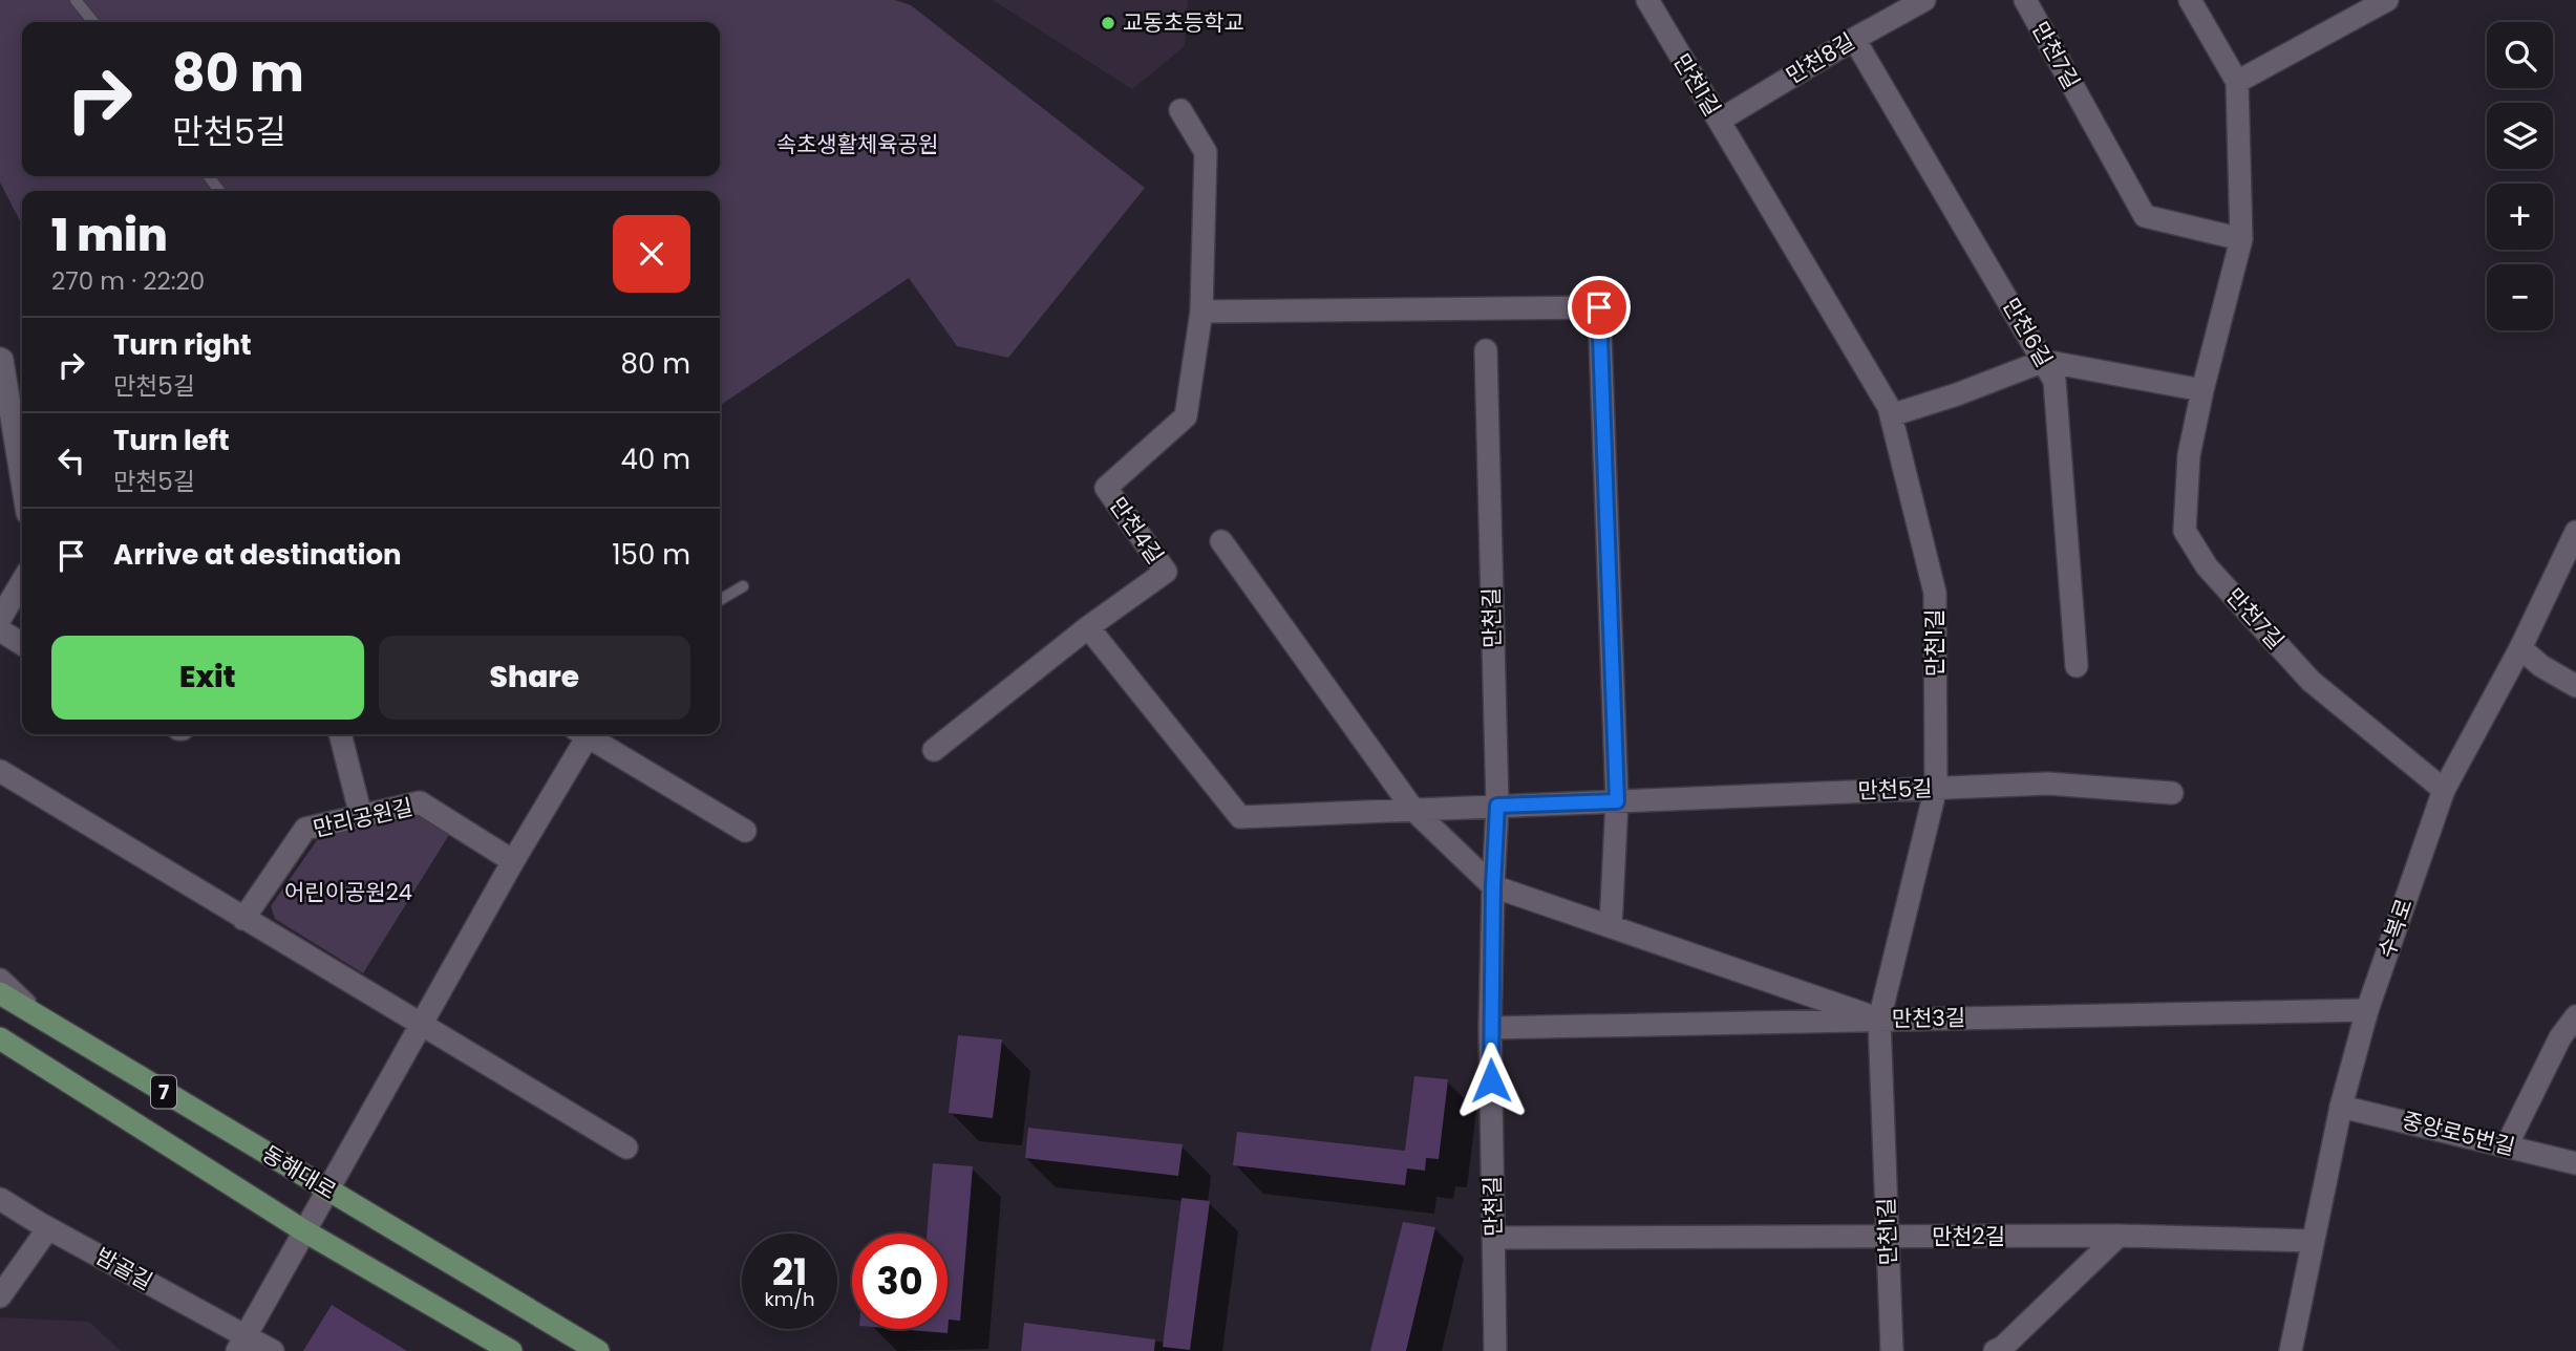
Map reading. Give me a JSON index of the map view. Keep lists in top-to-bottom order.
{
  "streets": {
    "main road": ["7", "동해대로"],
    "street": [
      "만천7길",
      "만천8길",
      "만천1길",
      "만천6길",
      "만천4길",
      "만천길",
      "만천5길",
      "만리공원길",
      "수복로",
      "만천3길",
      "중앙로5번길",
      "만천2길",
      "밤골길"
    ]
  },
  "crossings": [
    ["만천7길", "수복로"],
    ["만천8길", "만천1길"],
    ["만천8길", "만천6길"],
    ["만천1길", "만천5길"],
    ["만천1길", "만천3길"],
    ["만천1길", "만천2길"],
    ["만천길", "만천5길"],
    ["만천길", "만천3길"],
    ["만천길", "만천2길"],
    ["수복로", "만천3길"],
    ["수복로", "중앙로5번길"],
    ["수복로", "만천2길"]
  ],
  "parks": ["속초생활체육공원", "어린이공원24"],
  "places": ["교동초등학교"],
  "page": {
    "map_buttons": ["+", "−"],
    "turn": ["80 m", "만천5길"],
    "heading": ["1 min", "270 m · 22:20"],
    "list": [
      {
        "name": "Turn right",
        "note": "만천5길",
        "value": "80 m"
      },
      {
        "name": "Turn left",
        "note": "만천5길",
        "value": "40 m"
      },
      {
        "name": "Arrive at destination",
        "value": "150 m"
      }
    ],
    "buttons": ["Exit", "Share"],
    "speed": "21 km/h",
    "limit": "30"
  }
}
